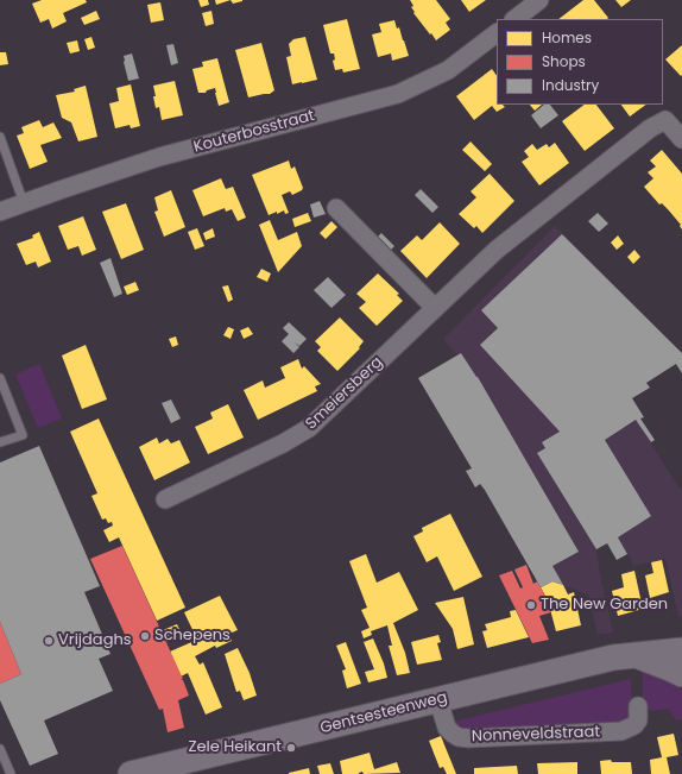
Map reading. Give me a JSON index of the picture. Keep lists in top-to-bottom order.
{
  "streets": {
    "main road": ["Gentsesteenweg"],
    "street": ["Kouterbosstraat", "Smeiersberg", "Nonneveldstraat"]
  },
  "crossings": [
    ["Gentsesteenweg", "Nonneveldstraat"]
  ],
  "places": [
    "The New Garden",
    "Schepens",
    "Vrijdaghs",
    "Zele Heikant"
  ],
  "legend": ["Homes", "Shops", "Industry"]
}
